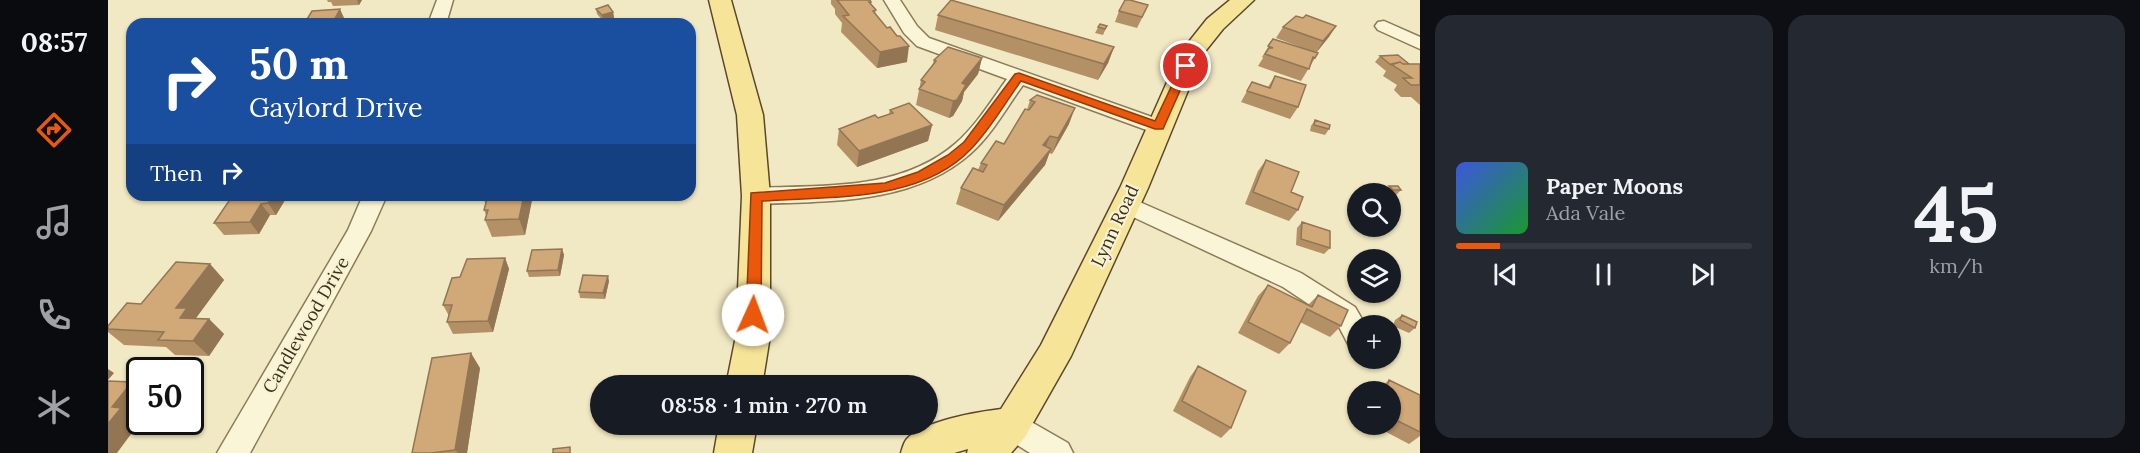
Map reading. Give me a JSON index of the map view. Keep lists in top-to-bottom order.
{
  "streets": {
    "main road": ["Lynn Road"],
    "street": ["Candlewood Drive"]
  },
  "page": {
    "tabs": "08:57",
    "tile": ["45", "km/h"],
    "turn": ["50 m", "Gaylord Drive"],
    "then": "Then",
    "song": ["Paper Moons", "Ada Vale"],
    "map_buttons": ["+", "−"],
    "limit": "50",
    "trip": "08:58 · 1 min · 270 m"
  }
}
